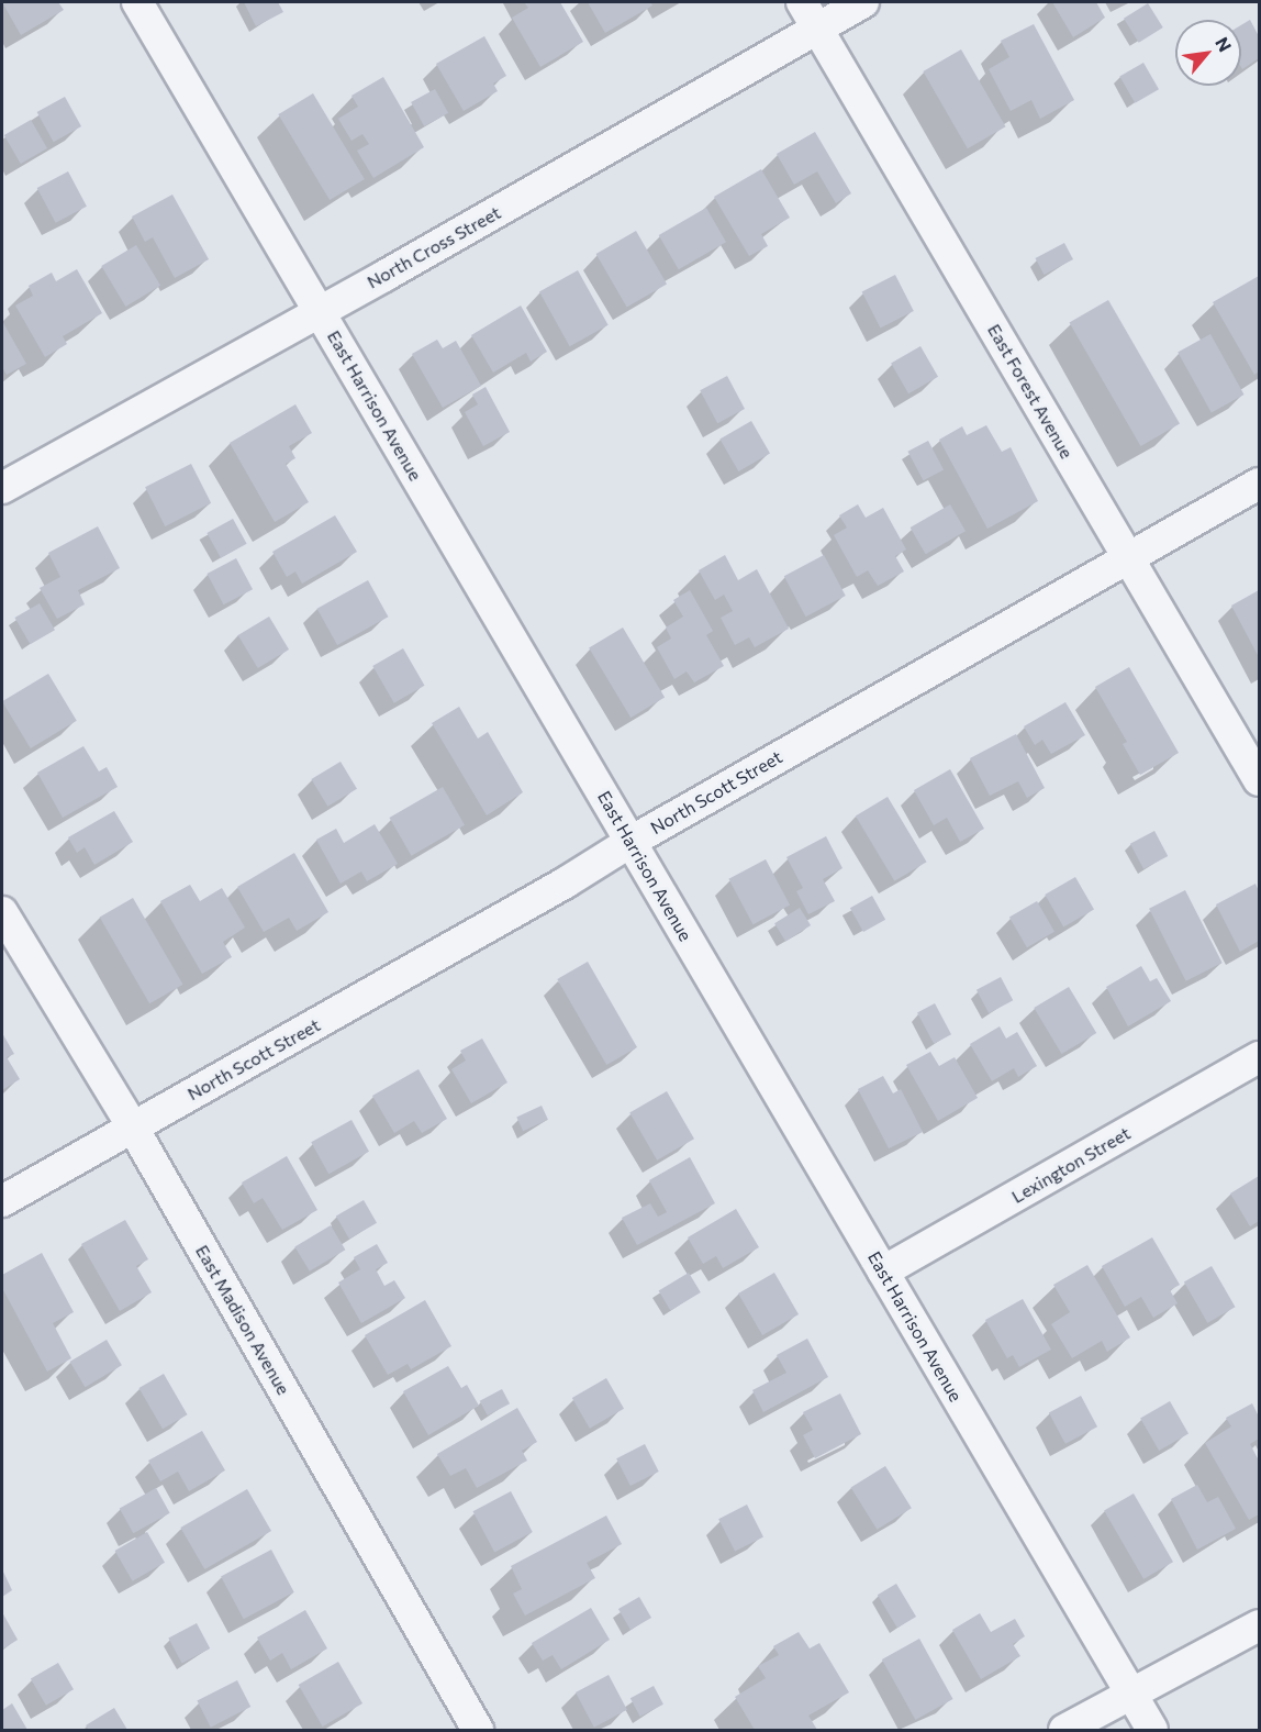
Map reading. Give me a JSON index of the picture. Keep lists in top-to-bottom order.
{
  "streets": {
    "street": [
      "North Cross Street",
      "East Forest Avenue",
      "East Harrison Avenue",
      "North Scott Street",
      "Lexington Street",
      "East Madison Avenue"
    ]
  },
  "crossings": [
    ["North Cross Street", "East Forest Avenue"],
    ["North Cross Street", "East Harrison Avenue"],
    ["East Forest Avenue", "North Scott Street"],
    ["East Harrison Avenue", "North Scott Street"],
    ["East Harrison Avenue", "Lexington Street"],
    ["North Scott Street", "East Madison Avenue"]
  ],
  "north": "top right"
}
